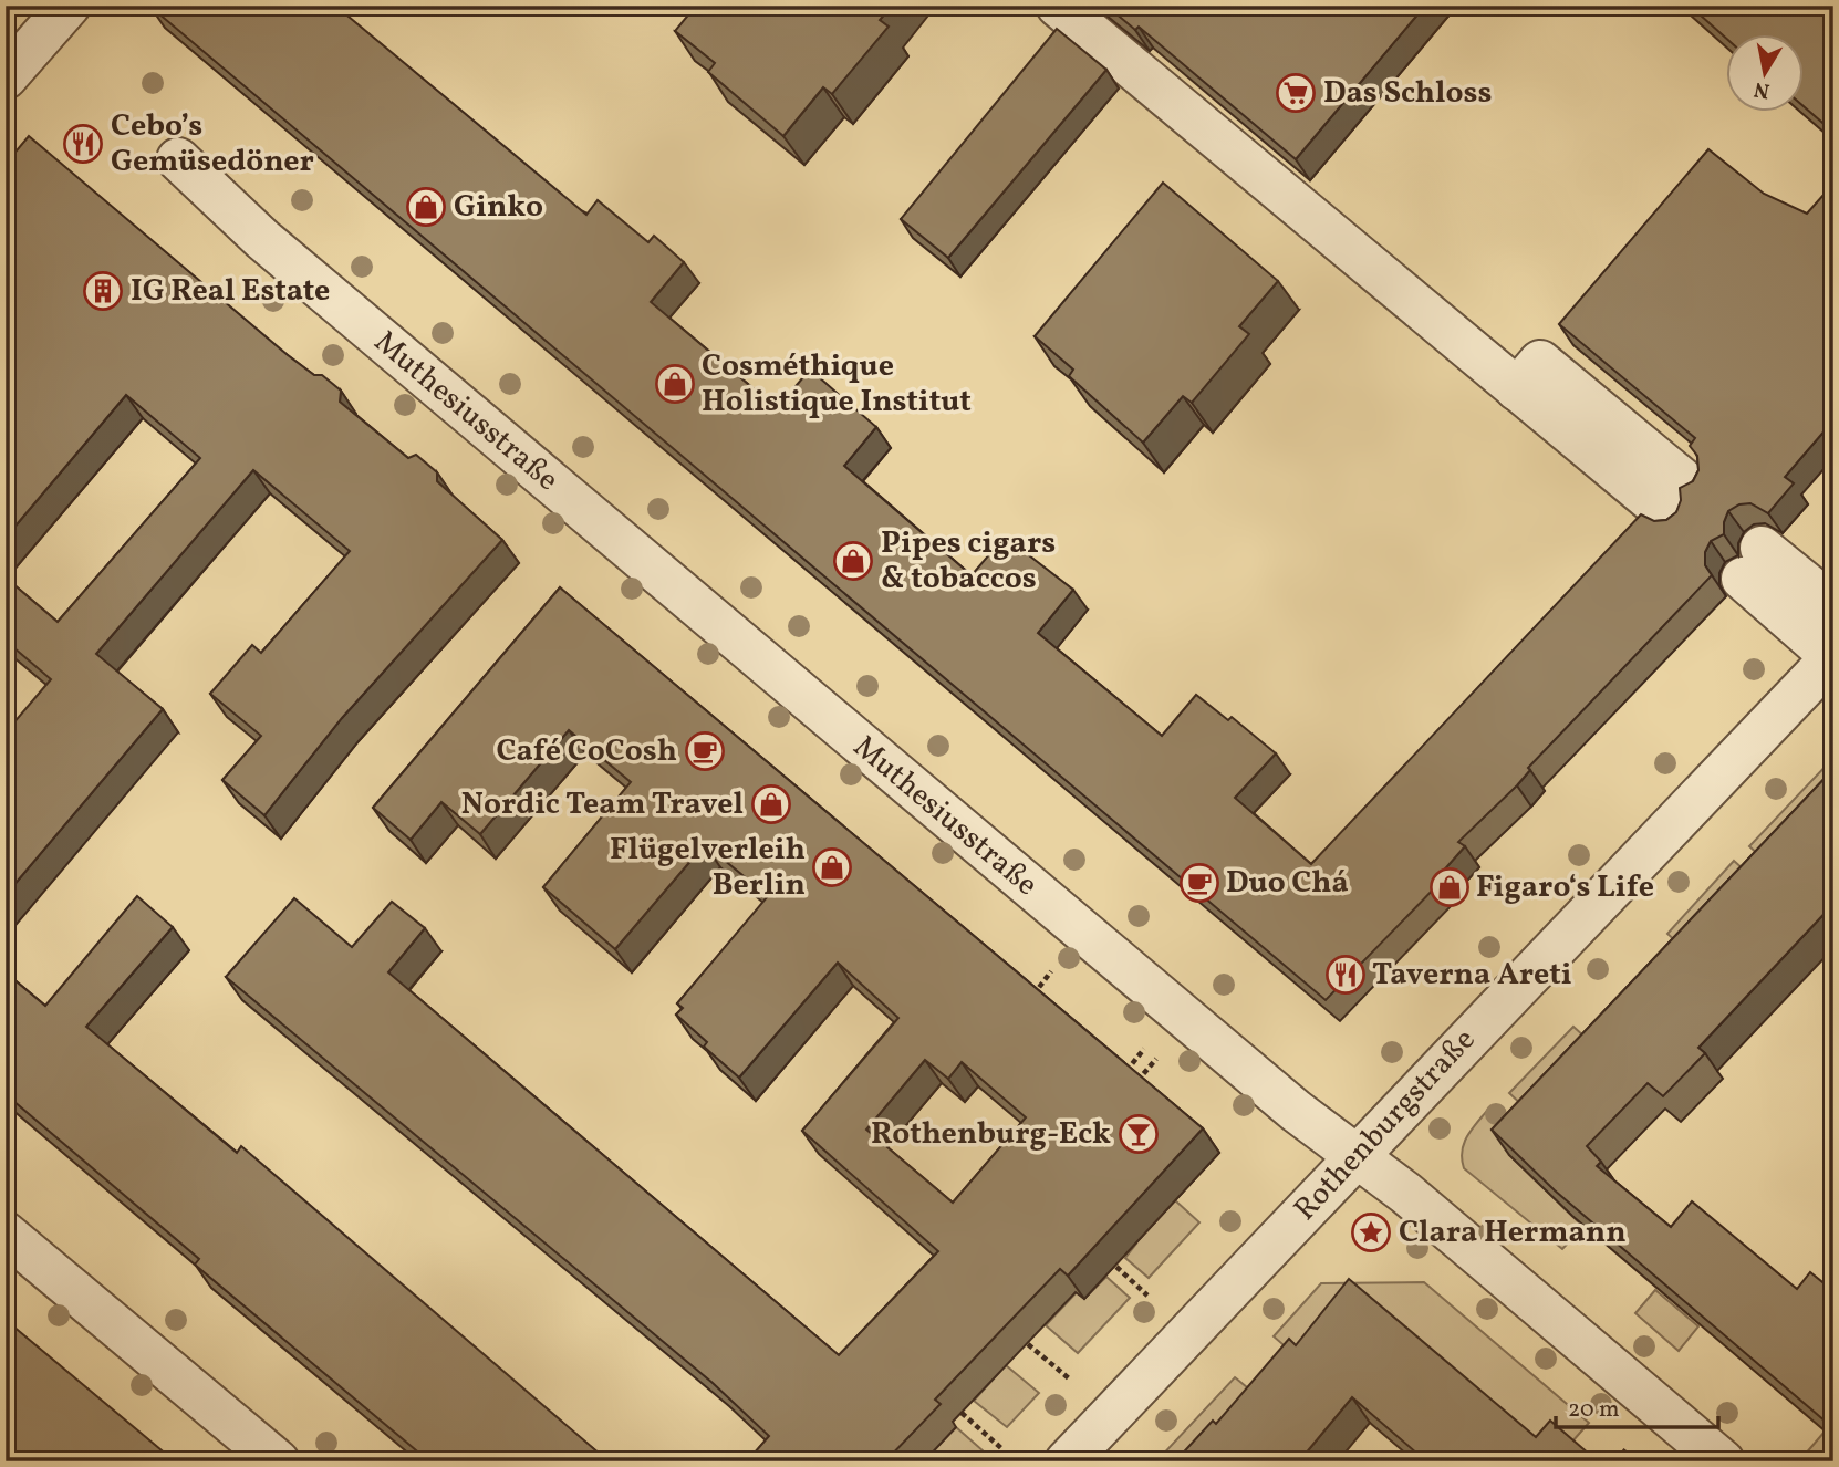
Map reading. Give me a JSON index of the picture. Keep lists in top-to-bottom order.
{
  "streets": {
    "street": ["Muthesiusstraße", "Rothenburgstraße"]
  },
  "crossings": [
    ["Muthesiusstraße", "Rothenburgstraße"]
  ],
  "places": {
    "supermarket": ["Das Schloss"],
    "restaurant": ["Cebo’s Gemüsedöner", "Taverna Areti"],
    "shop": [
      "Ginko",
      "Cosméthique Holistique Institut",
      "Pipes cigars & tobaccos",
      "Nordic Team Travel",
      "Flügelverleih Berlin",
      "Figaro‘s Life"
    ],
    "building": ["IG Real Estate"],
    "cafe": ["Café CoCosh", "Duo Chá"],
    "bar": ["Rothenburg-Eck"],
    "place": ["Clara Hermann"]
  },
  "scale_bar": "20 m",
  "north": "bottom"
}
